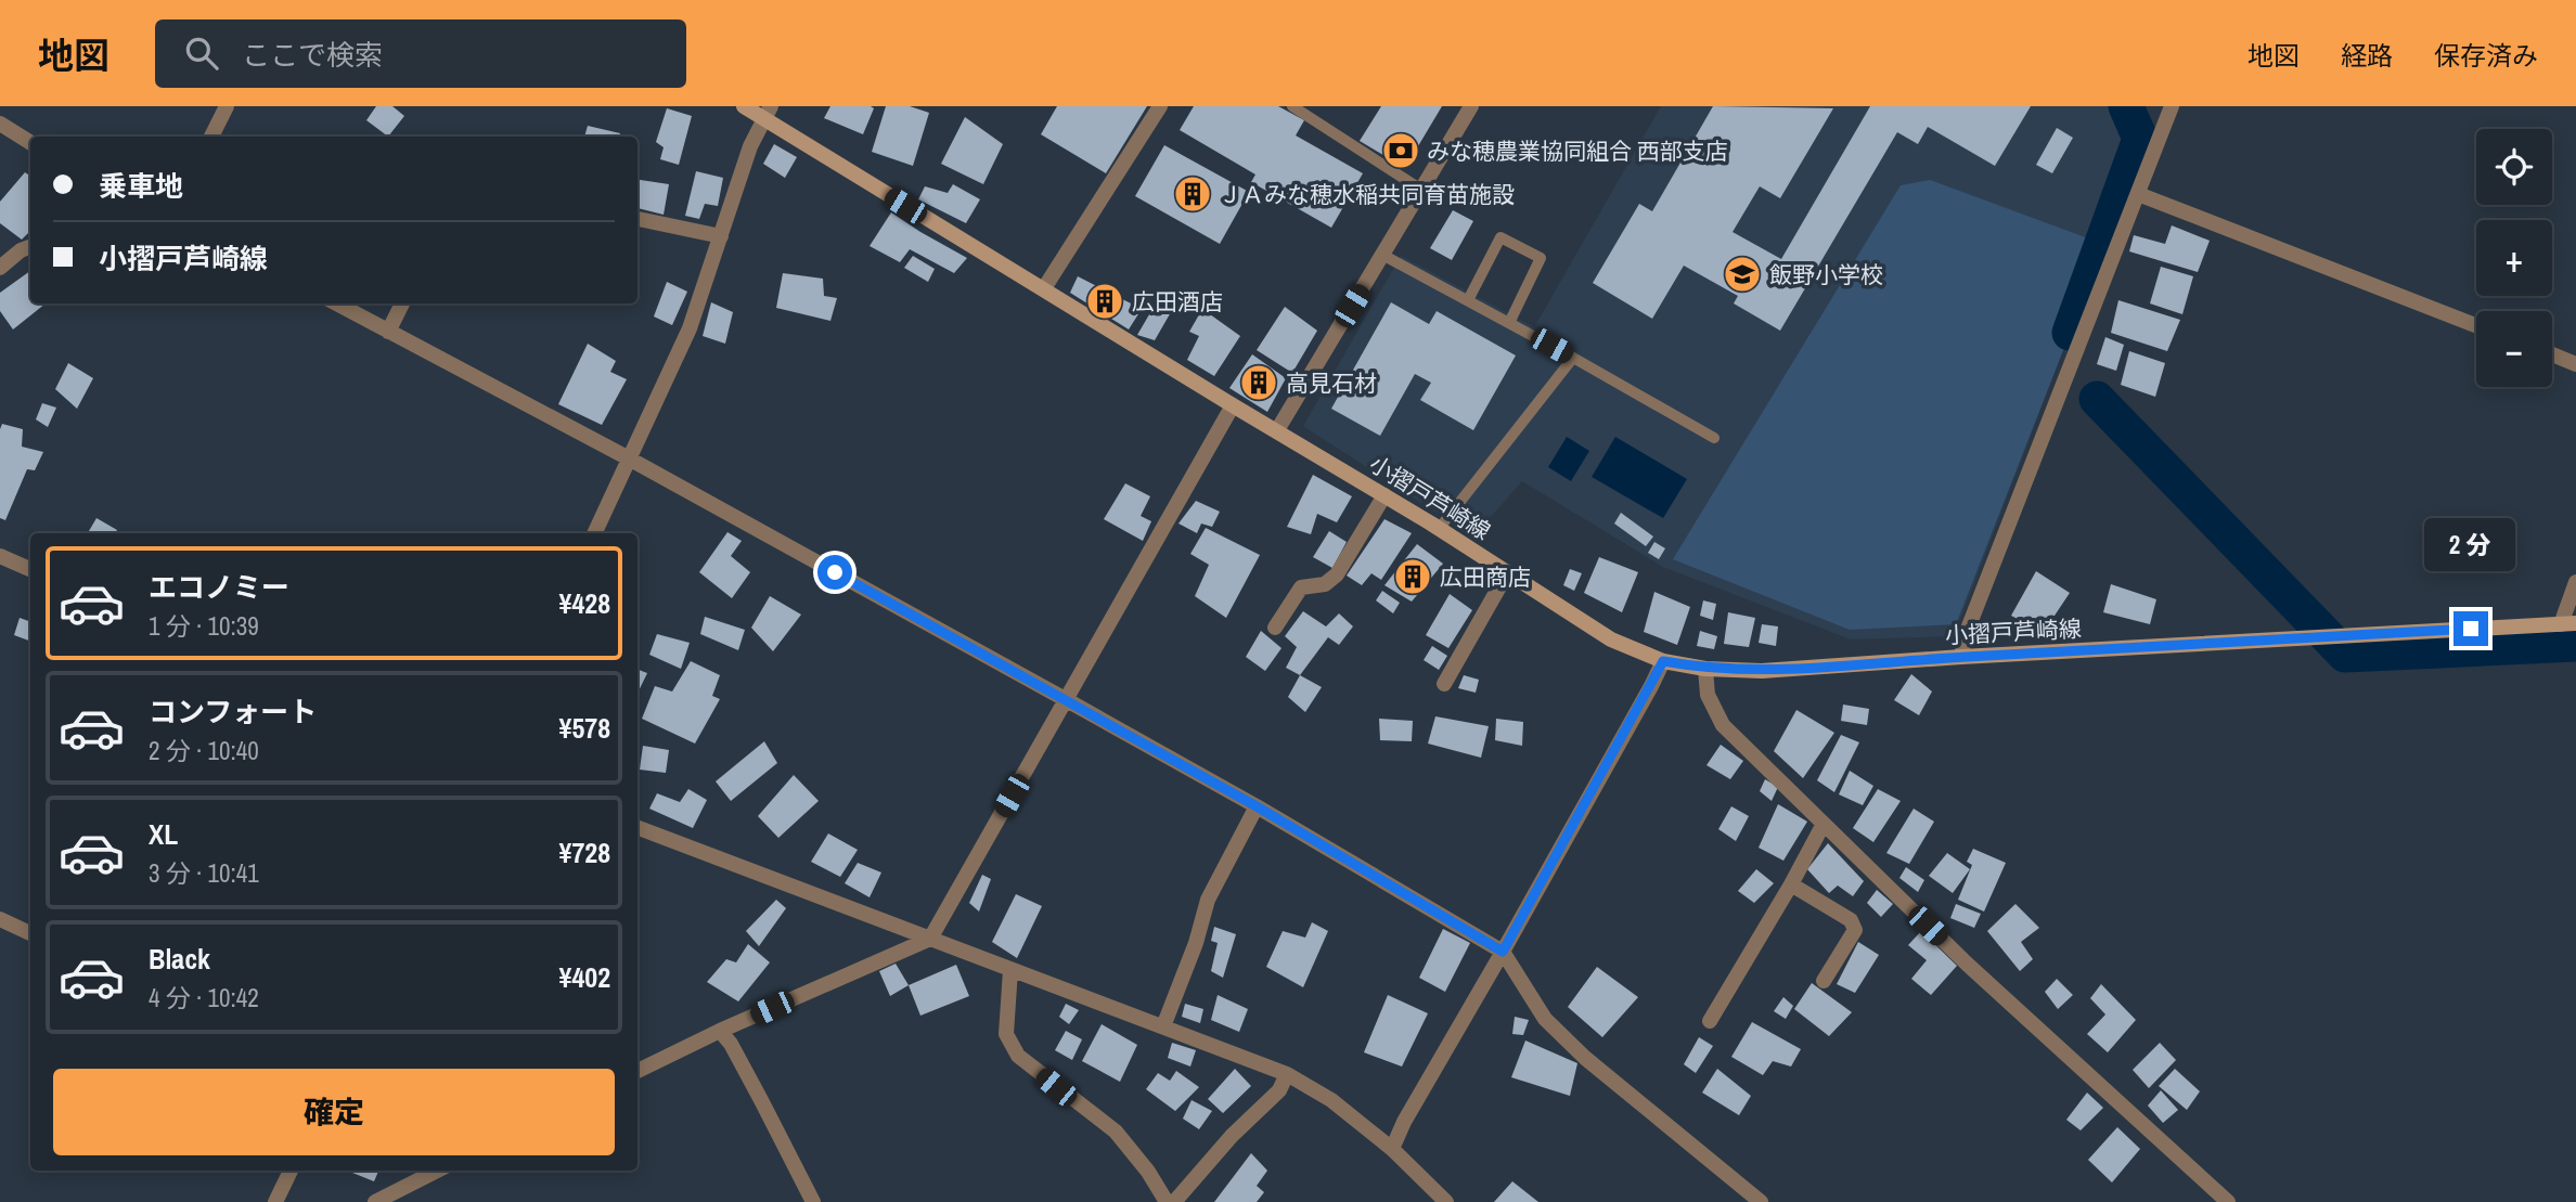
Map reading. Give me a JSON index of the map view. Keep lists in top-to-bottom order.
{
  "streets": {
    "main road": ["小摺戸芦崎線"]
  },
  "places": {
    "bank": ["みな穂農業協同組合 西部支店"],
    "building": [
      "ＪＡみな穂水稲共同育苗施設",
      "広田酒店",
      "高見石材",
      "広田商店"
    ],
    "school or university": ["飯野小学校"]
  },
  "page": {
    "header": "地図",
    "search": "ここで検索",
    "nav": ["地図", "経路", "保存済み"],
    "map_buttons": ["+", "−"],
    "banner": ["乗車地", "小摺戸芦崎線"],
    "bubble": "2 分",
    "list": [
      {
        "name": "エコノミー",
        "note": "1 分 · 10:39",
        "value": "¥428"
      },
      {
        "name": "コンフォート",
        "note": "2 分 · 10:40",
        "value": "¥578"
      },
      {
        "name": "XL",
        "note": "3 分 · 10:41",
        "value": "¥728"
      },
      {
        "name": "Black",
        "note": "4 分 · 10:42",
        "value": "¥402"
      }
    ],
    "buttons": "確定"
  }
}
